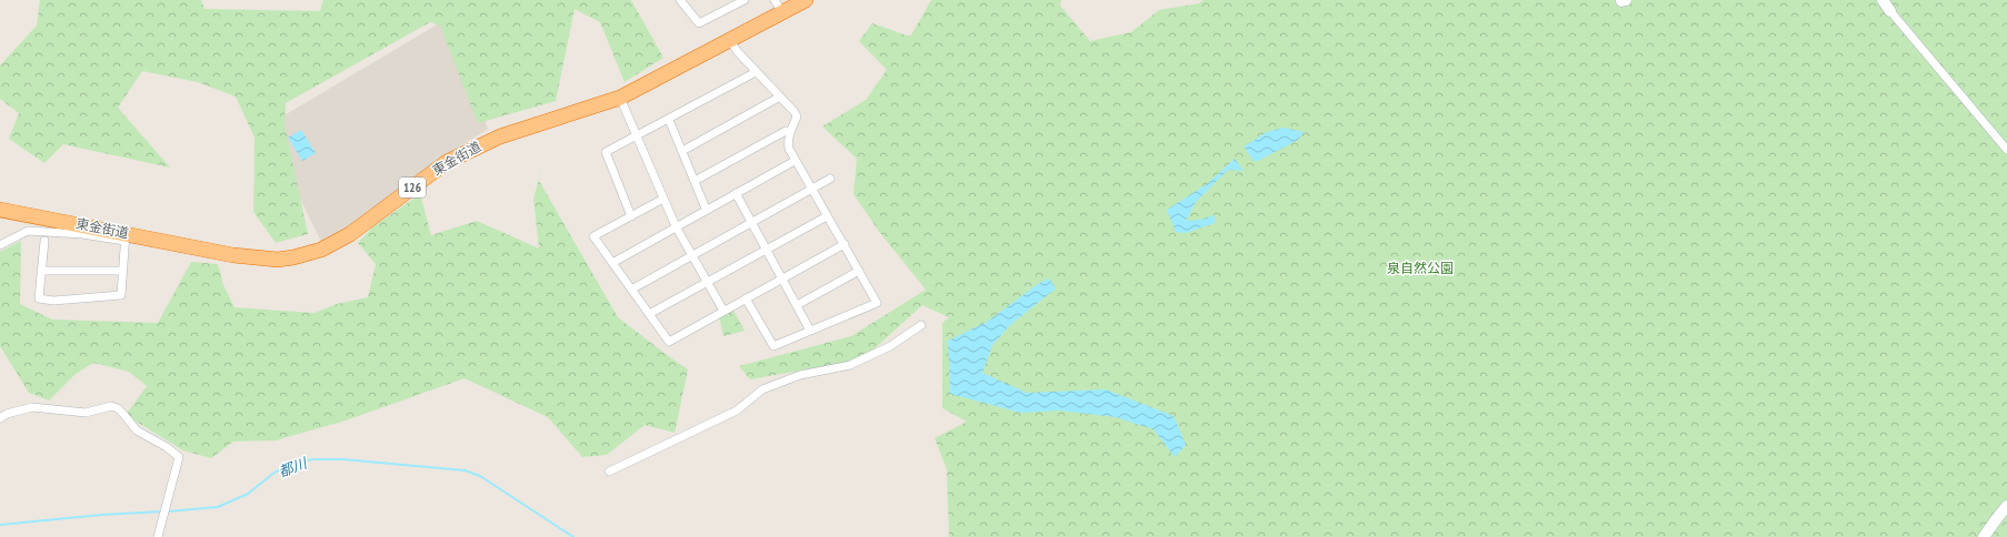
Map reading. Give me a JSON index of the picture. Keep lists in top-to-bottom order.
{
  "streets": {
    "highway": ["東金街道", "126"]
  },
  "water": ["都川"],
  "parks": ["泉自然公園"]
}
